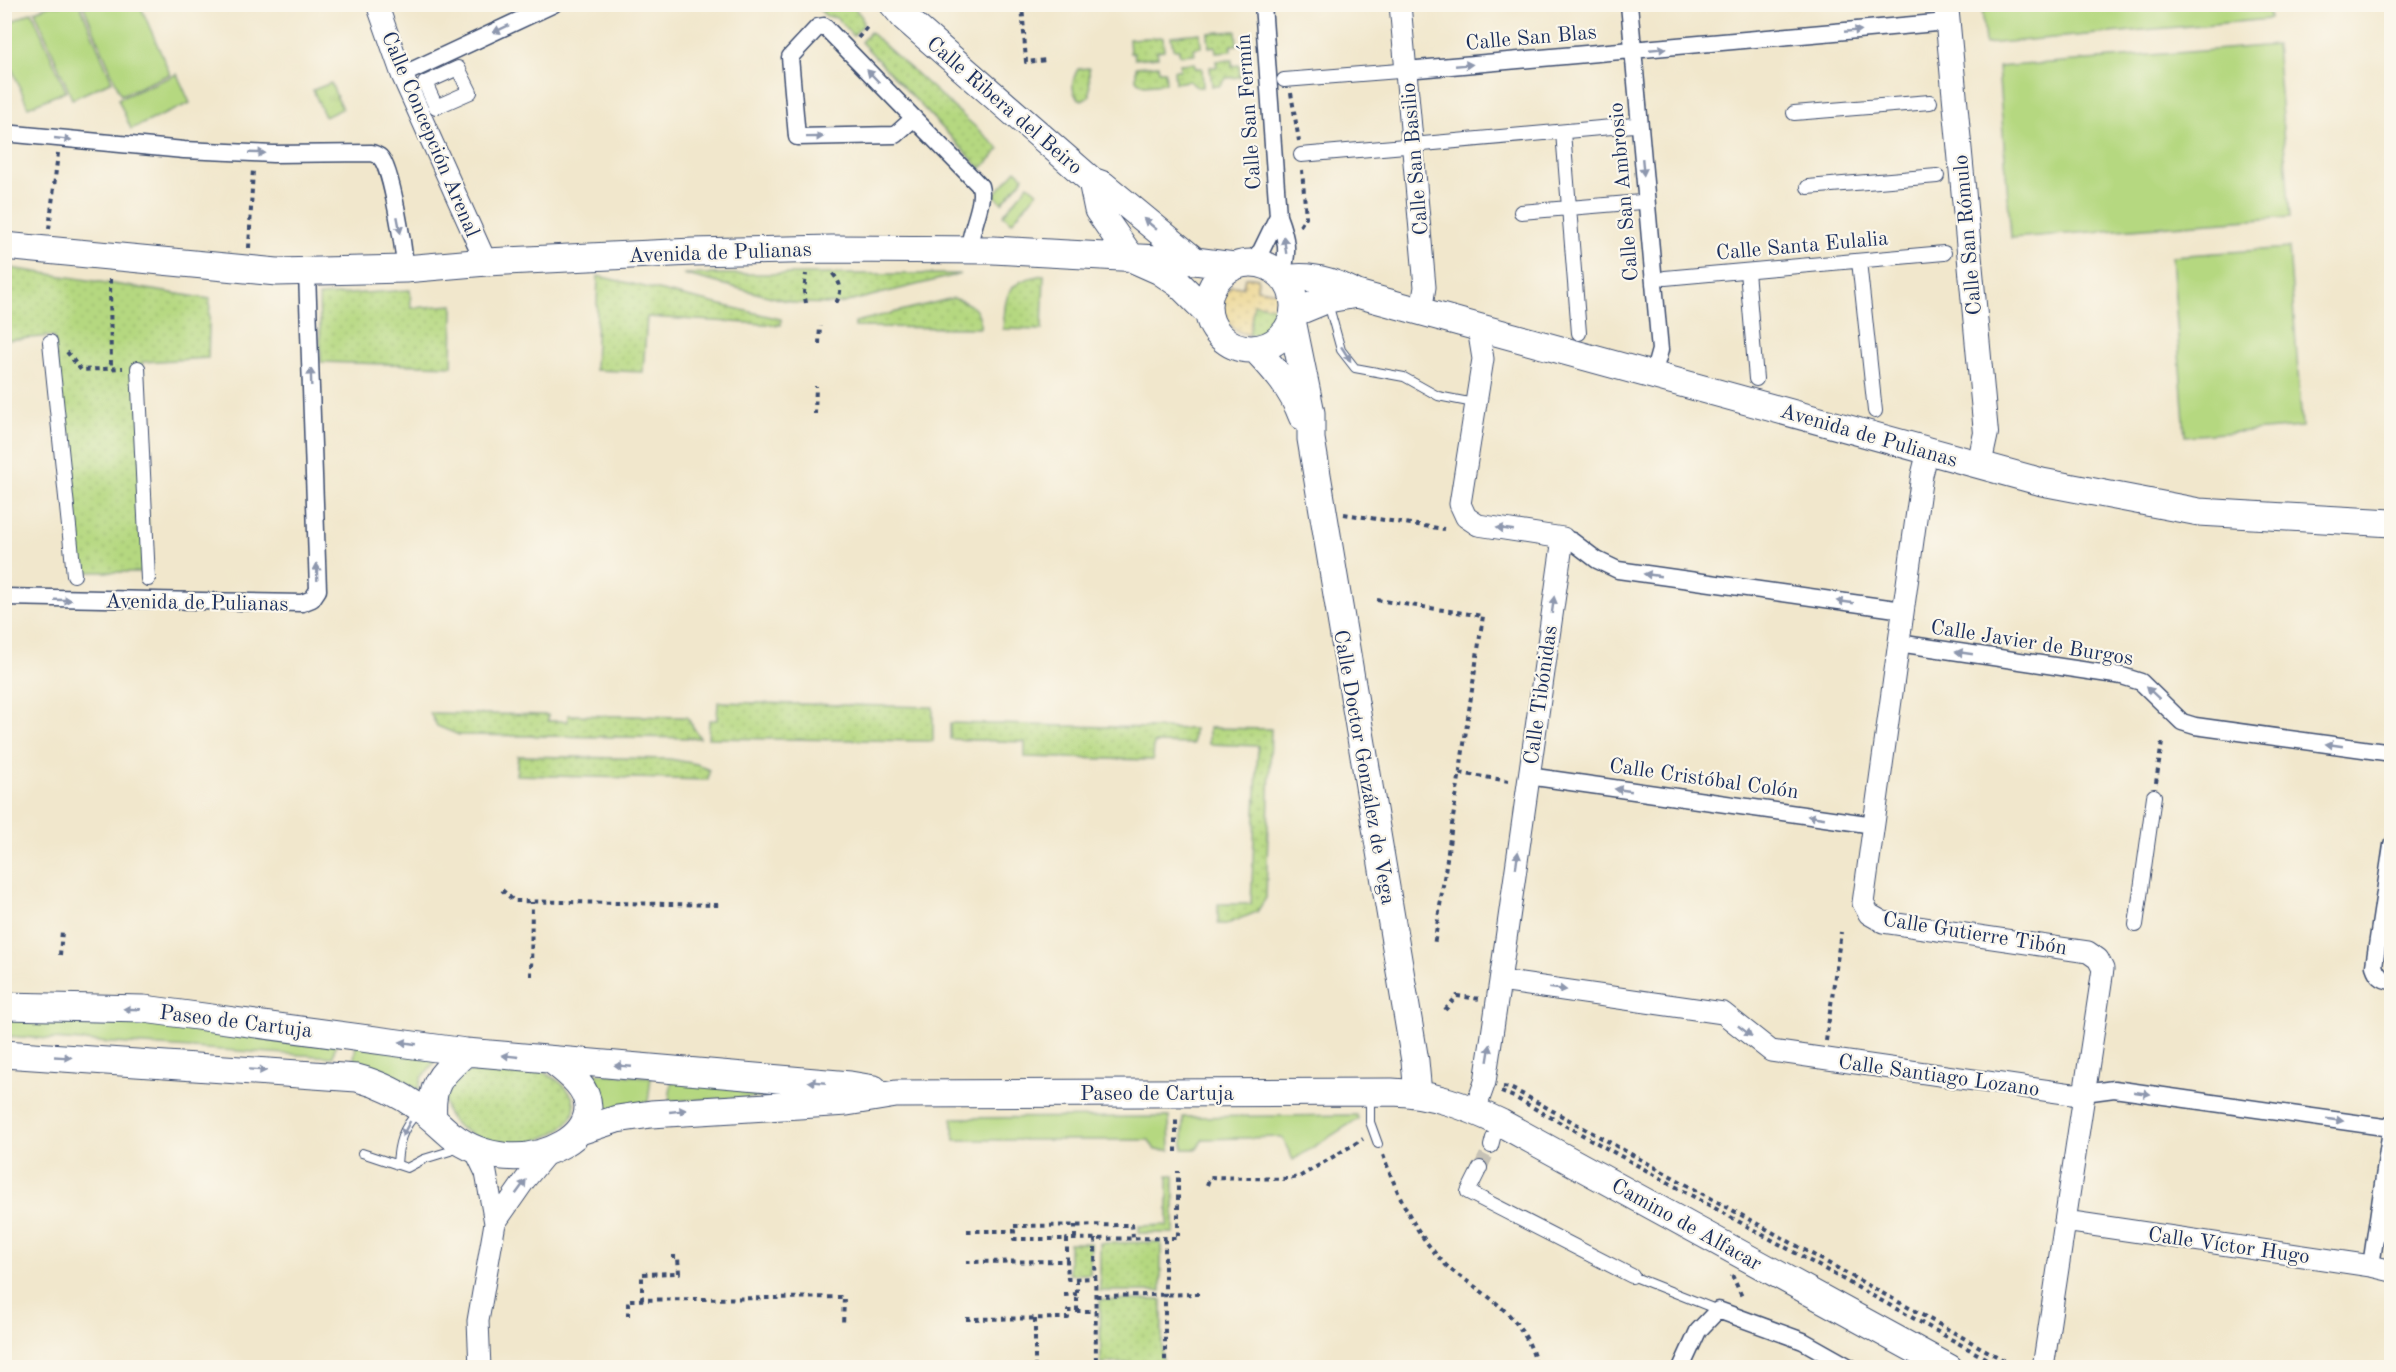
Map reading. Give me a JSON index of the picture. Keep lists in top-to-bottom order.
{
  "streets": {
    "main road": [
      "Calle Ribera del Beiro",
      "Calle San Rómulo",
      "Avenida de Pulianas",
      "Calle Doctor González de Vega",
      "Paseo de Cartuja",
      "Camino de Alfacar"
    ],
    "street": [
      "Calle San Blas",
      "Calle San Fermín",
      "Calle Concepción Arenal",
      "Calle San Basilio",
      "Calle San Ambrosio",
      "Calle Santa Eulalia",
      "Calle Javier de Burgos",
      "Calle Tibónidas",
      "Calle Cristóbal Colón",
      "Calle Gutierre Tibón",
      "Calle Santiago Lozano",
      "Calle Víctor Hugo"
    ]
  },
  "crossings": [
    ["Calle San Blas", "Calle San Basilio"],
    ["Calle San Blas", "Calle San Ambrosio"],
    ["Calle San Blas", "Calle San Rómulo"],
    ["Calle Ribera del Beiro", "Avenida de Pulianas"],
    ["Calle San Fermín", "Avenida de Pulianas"],
    ["Calle San Fermín", "Calle Doctor González de Vega"],
    ["Calle Concepción Arenal", "Avenida de Pulianas"],
    ["Calle San Basilio", "Avenida de Pulianas"],
    ["Calle San Ambrosio", "Avenida de Pulianas"],
    ["Calle San Rómulo", "Avenida de Pulianas"],
    ["Avenida de Pulianas", "Calle Doctor González de Vega"],
    ["Avenida de Pulianas", "Calle Gutierre Tibón"],
    ["Calle Javier de Burgos", "Calle Tibónidas"],
    ["Calle Javier de Burgos", "Calle Gutierre Tibón"],
    ["Calle Tibónidas", "Calle Cristóbal Colón"],
    ["Calle Tibónidas", "Calle Santiago Lozano"],
    ["Calle Tibónidas", "Camino de Alfacar"],
    ["Calle Doctor González de Vega", "Paseo de Cartuja"],
    ["Calle Doctor González de Vega", "Camino de Alfacar"],
    ["Calle Cristóbal Colón", "Calle Gutierre Tibón"],
    ["Calle Gutierre Tibón", "Calle Santiago Lozano"],
    ["Calle Gutierre Tibón", "Calle Víctor Hugo"],
    ["Paseo de Cartuja", "Camino de Alfacar"]
  ],
  "one_way": [
    "Calle Javier de Burgos",
    "Calle Tibónidas",
    "Calle Cristóbal Colón",
    "Calle Santiago Lozano"
  ]
}
